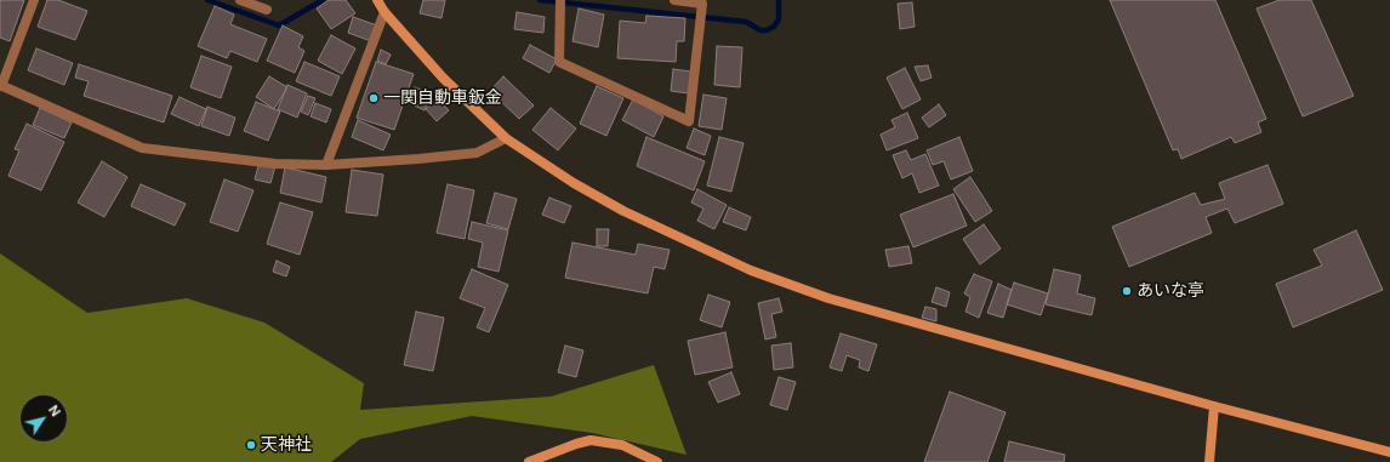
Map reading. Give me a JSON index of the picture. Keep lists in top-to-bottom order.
{
  "places": ["一関自動車鈑金", "あいな亭", "天神社"],
  "north": "top right"
}
